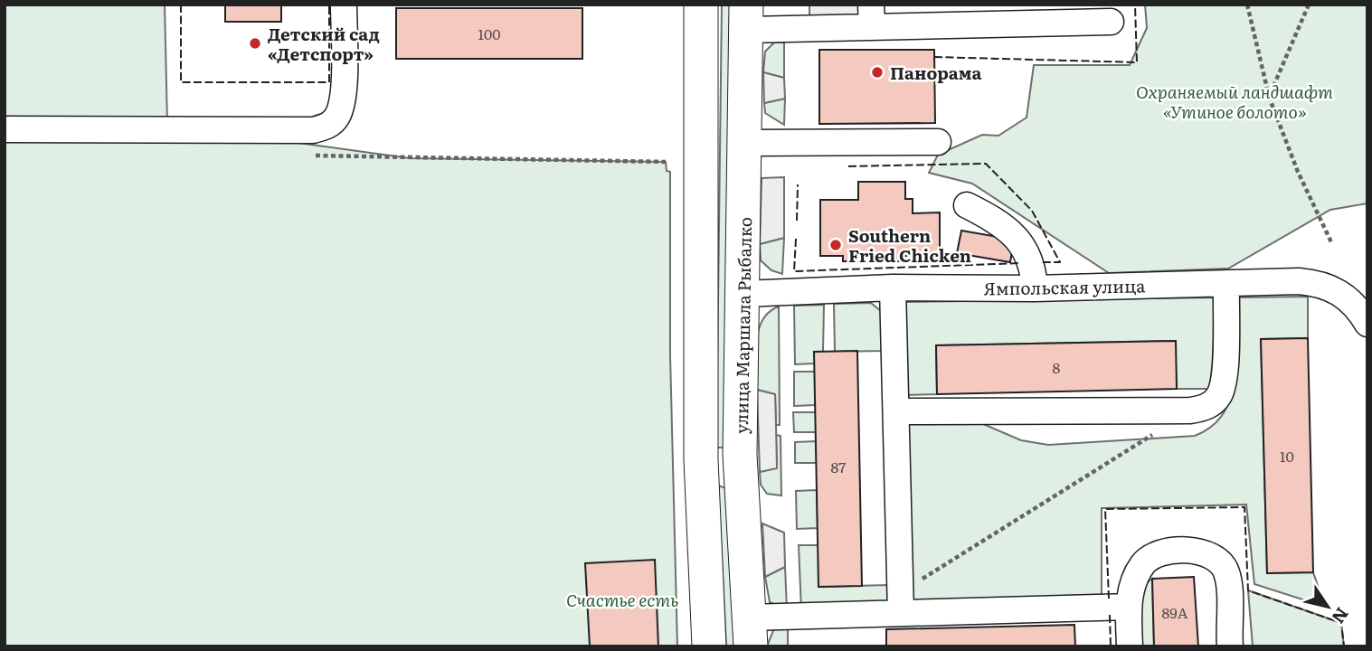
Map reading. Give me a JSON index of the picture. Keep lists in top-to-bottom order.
{
  "streets": {
    "main road": ["улица Маршала Рыбалко"],
    "street": ["Ямпольская улица"]
  },
  "crossings": [
    ["Ямпольская улица", "улица Маршала Рыбалко"]
  ],
  "parks": ["Охраняемый ландшафт «Утиное болото»", "Счастье есть"],
  "places": ["Детский сад «Детспорт»", "Панорама", "Southern Fried Chicken"],
  "house_numbers": [
    "100",
    "8",
    "10",
    "87",
    "89А"
  ],
  "north": "bottom right"
}
